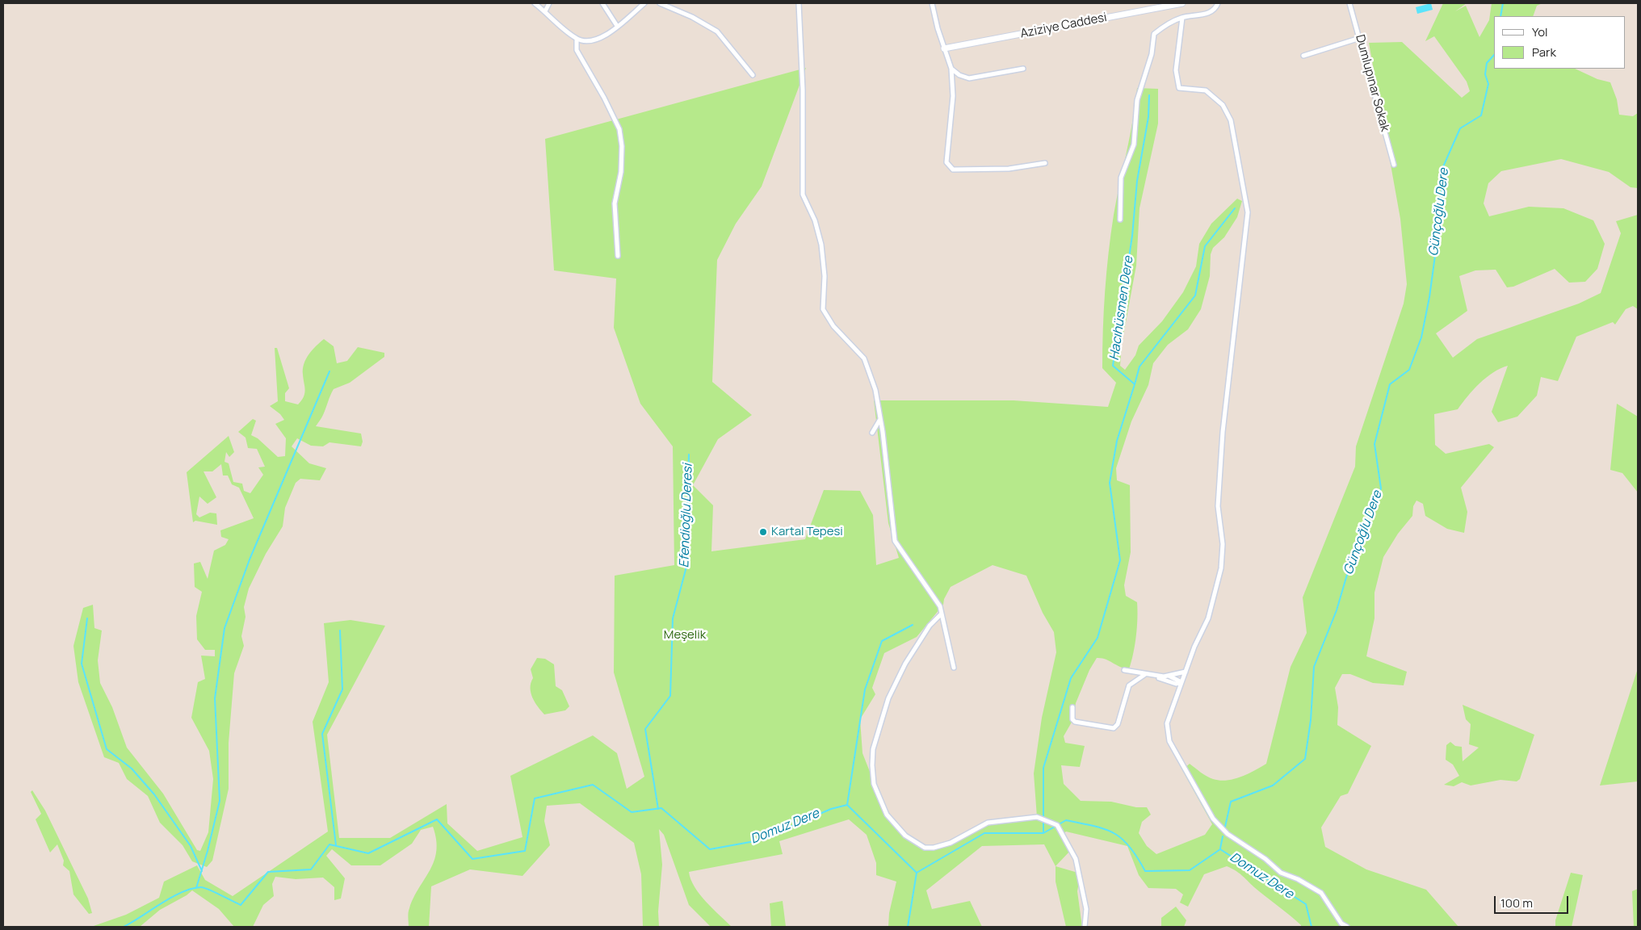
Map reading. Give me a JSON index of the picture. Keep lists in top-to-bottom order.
{
  "streets": {
    "street": ["Aziziye Caddesi", "Dumlupınar Sokak"]
  },
  "water": [
    "Günçoğlu Dere",
    "Hacıhüsmen Dere",
    "Efendioğlu Deresi",
    "Domuz Dere"
  ],
  "parks": ["Meşelik"],
  "places": ["Kartal Tepesi"],
  "legend": ["Yol", "Park"],
  "scale_bar": "100 m"
}
